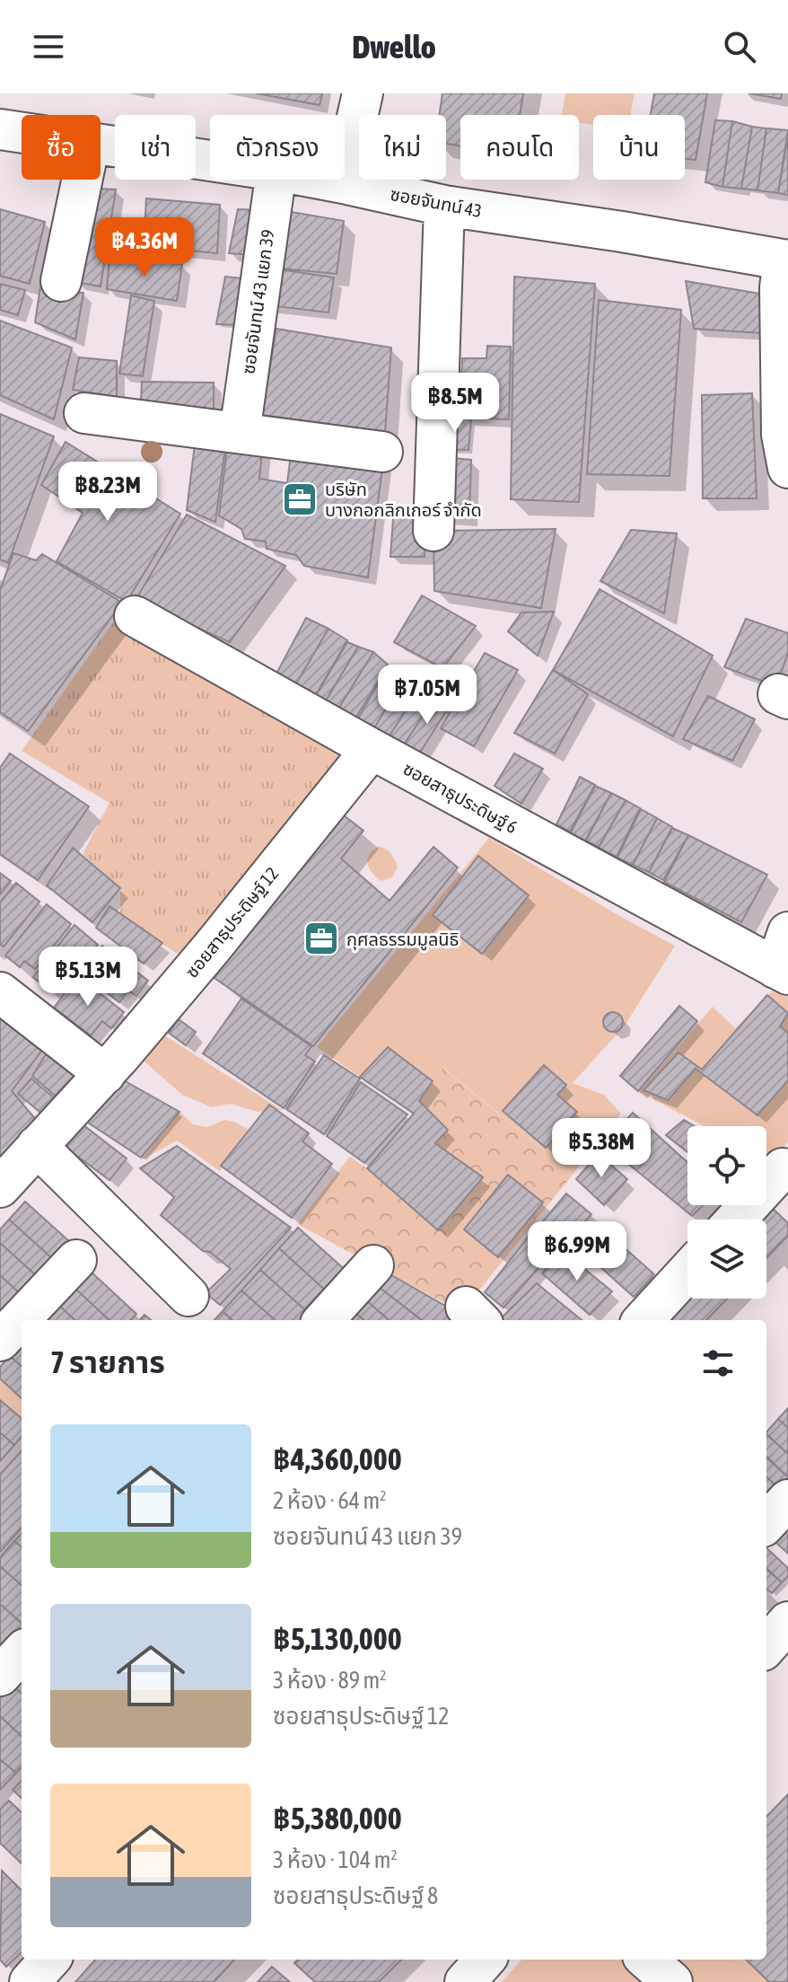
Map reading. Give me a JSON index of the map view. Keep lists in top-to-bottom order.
{
  "streets": {
    "street": [
      "ซอยจันทน์ 43",
      "ซอยจันทน์ 43 แยก 39",
      "ซอยสาธุประดิษฐ์ 6",
      "ซอยสาธุประดิษฐ์ 12"
    ]
  },
  "crossings": [
    ["ซอยสาธุประดิษฐ์ 6", "ซอยสาธุประดิษฐ์ 12"]
  ],
  "places": {
    "office": ["บริษัท บางกอกลิกเกอร์ จำกัด", "กุศลธรรมมูลนิธิ"]
  },
  "page": {
    "header": "Dwello",
    "chip": [
      "ซื้อ",
      "เช่า",
      "ตัวกรอง",
      "ใหม่",
      "คอนโด",
      "บ้าน"
    ],
    "price": [
      "฿4.36M",
      "฿8.5M",
      "฿8.23M",
      "฿7.05M",
      "฿5.13M",
      "฿5.38M",
      "฿6.99M"
    ],
    "heading": "7 รายการ",
    "list": [
      {
        "name": "฿4,360,000",
        "note": "2 ห้อง · 64 m² · ซอยจันทน์ 43 แยก 39"
      },
      {
        "name": "฿5,130,000",
        "note": "3 ห้อง · 89 m² · ซอยสาธุประดิษฐ์ 12"
      },
      {
        "name": "฿5,380,000",
        "note": "3 ห้อง · 104 m² · ซอยสาธุประดิษฐ์ 8"
      }
    ]
  }
}
